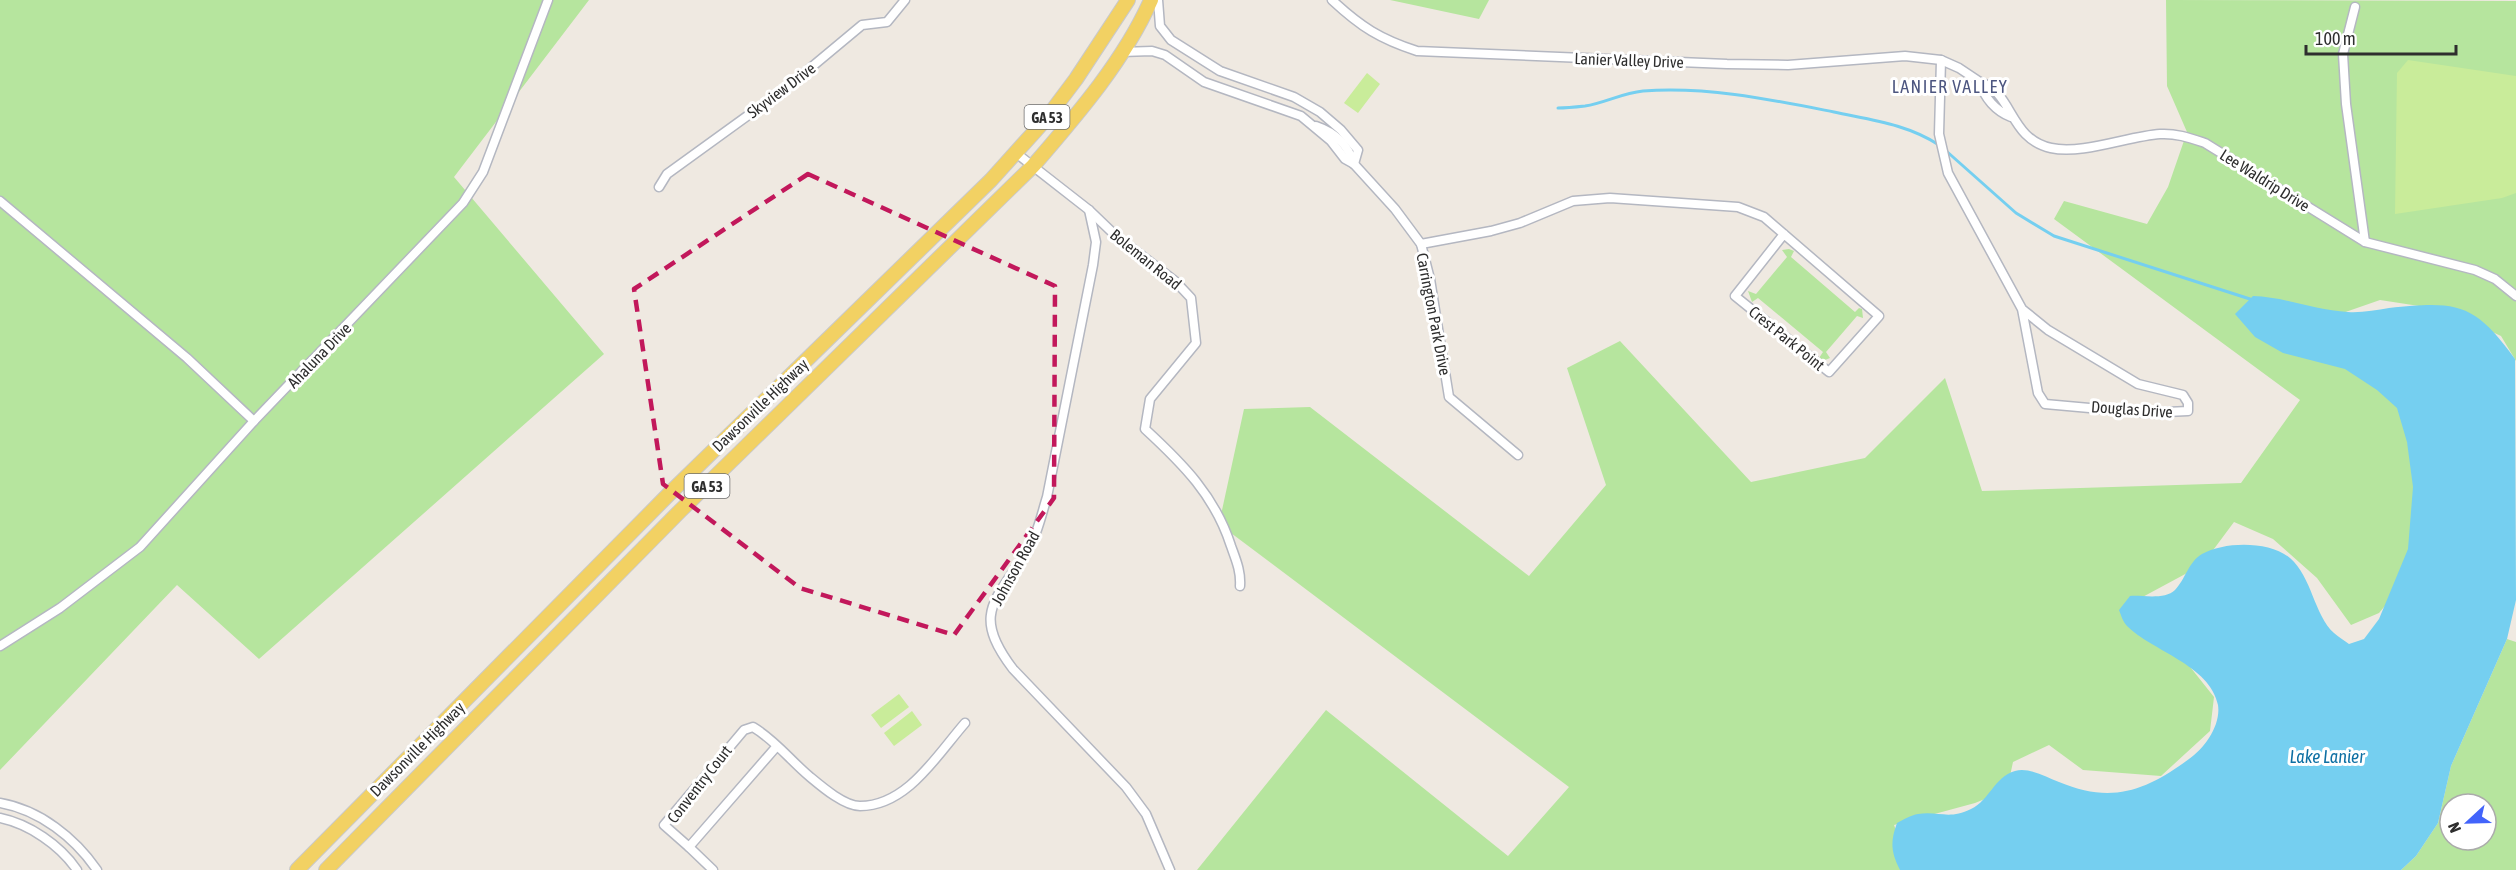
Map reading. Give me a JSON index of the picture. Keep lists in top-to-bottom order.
{
  "streets": {
    "main road": ["GA 53", "Dawsonville Highway"],
    "street": [
      "Lanier Valley Drive",
      "Skyview Drive",
      "Lee Waldrip Drive",
      "Boleman Road",
      "Carrington Park Drive",
      "Crest Park Point",
      "Ahaluna Drive",
      "Douglas Drive",
      "Johnson Road",
      "Conventry Court"
    ]
  },
  "crossings": [
    ["Lanier Valley Drive", "Lee Waldrip Drive"],
    ["Lanier Valley Drive", "Douglas Drive"],
    ["Lee Waldrip Drive", "Douglas Drive"],
    ["Boleman Road", "Dawsonville Highway"],
    ["Boleman Road", "Johnson Road"],
    ["Carrington Park Drive", "Crest Park Point"],
    ["Carrington Park Drive", "Dawsonville Highway"]
  ],
  "districts": ["LANIER VALLEY"],
  "water": ["Lake Lanier"],
  "scale_bar": "100 m",
  "north": "left"
}
